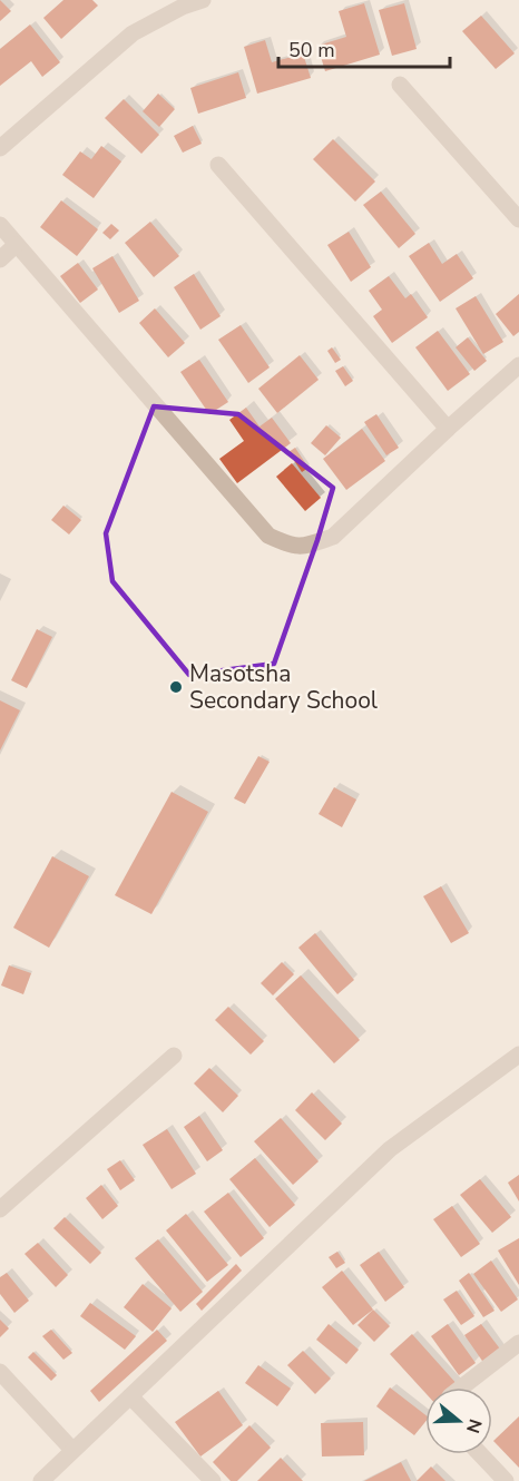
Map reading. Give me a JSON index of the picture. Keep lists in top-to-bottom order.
{
  "places": ["Masotsha Secondary School"],
  "scale_bar": "50 m",
  "north": "right"
}
